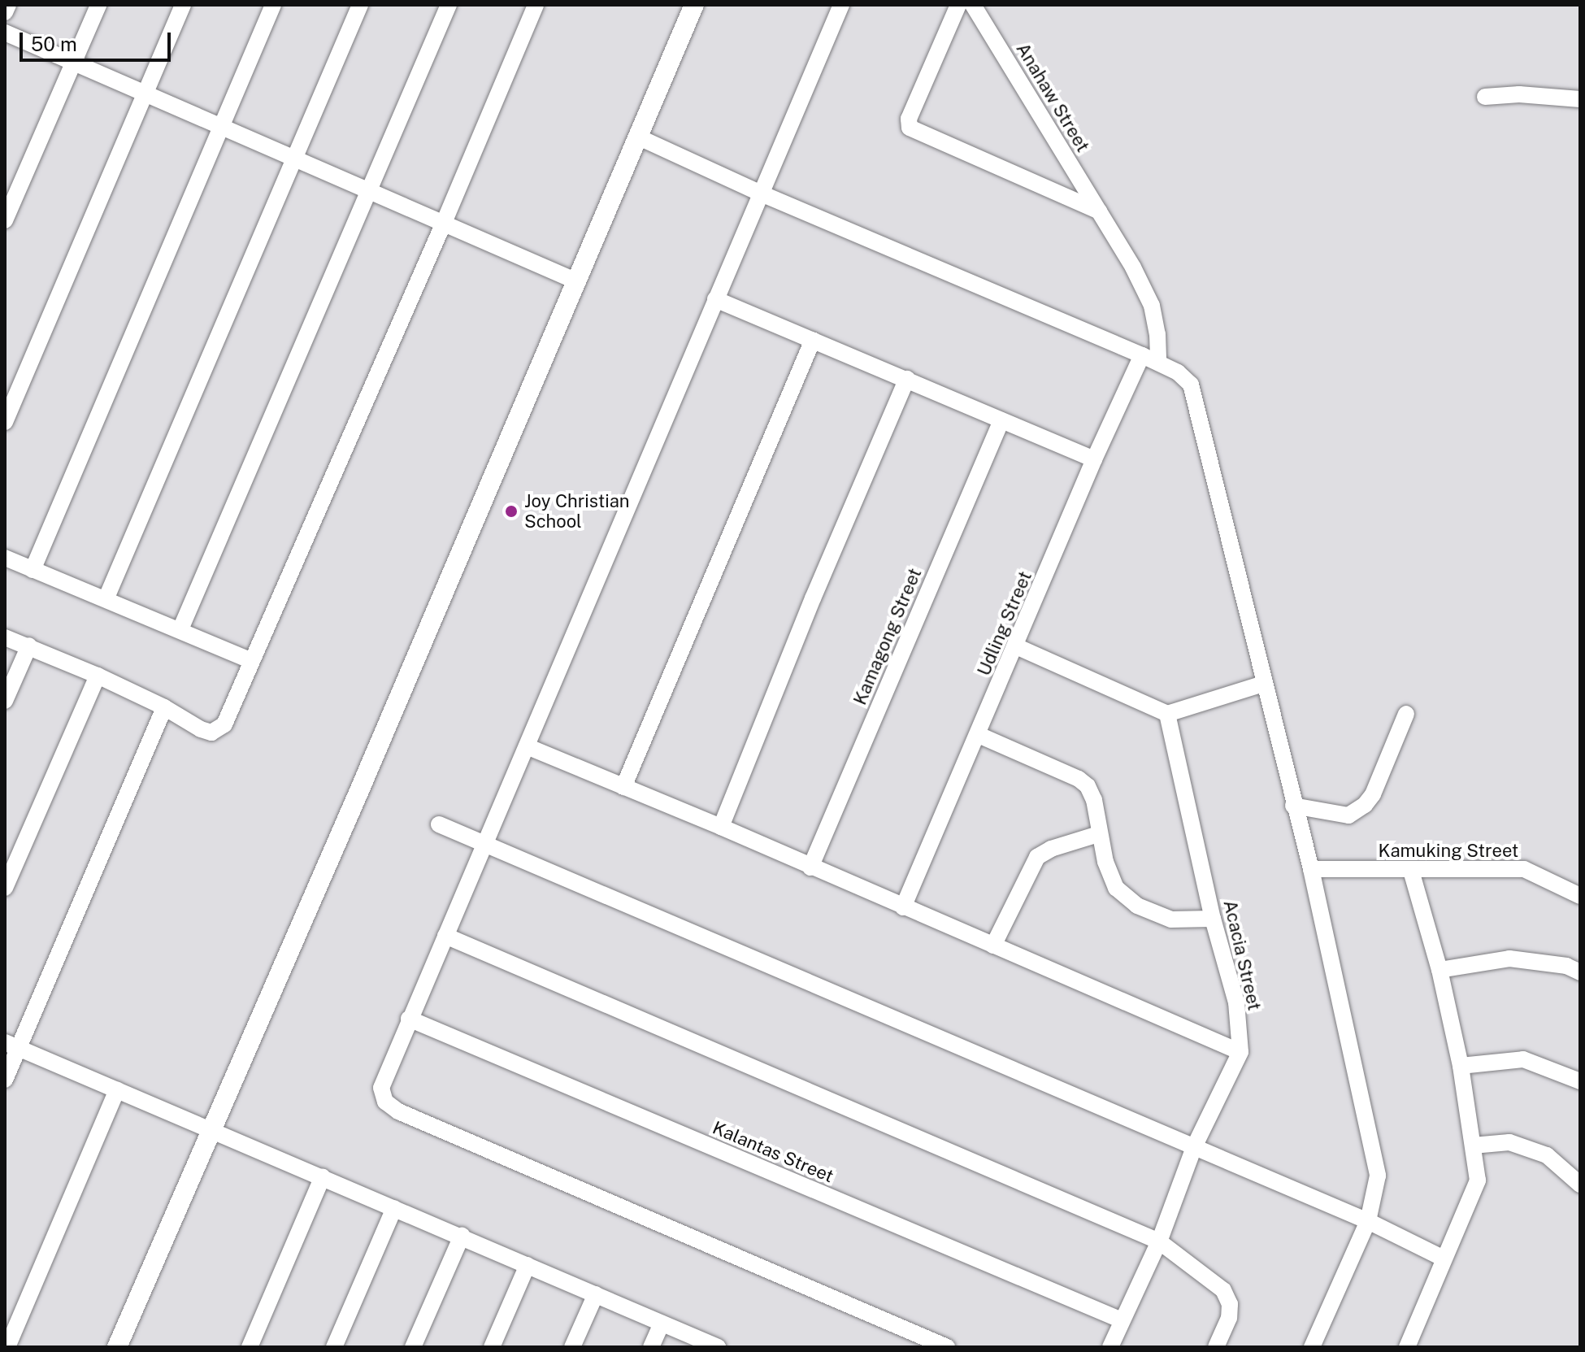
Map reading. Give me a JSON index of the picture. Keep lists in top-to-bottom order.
{
  "streets": {
    "street": [
      "Anahaw Street",
      "Udling Street",
      "Kamagong Street",
      "Kamuking Street",
      "Acacia Street",
      "Kalantas Street"
    ]
  },
  "places": ["Joy Christian School"],
  "scale_bar": "50 m"
}
